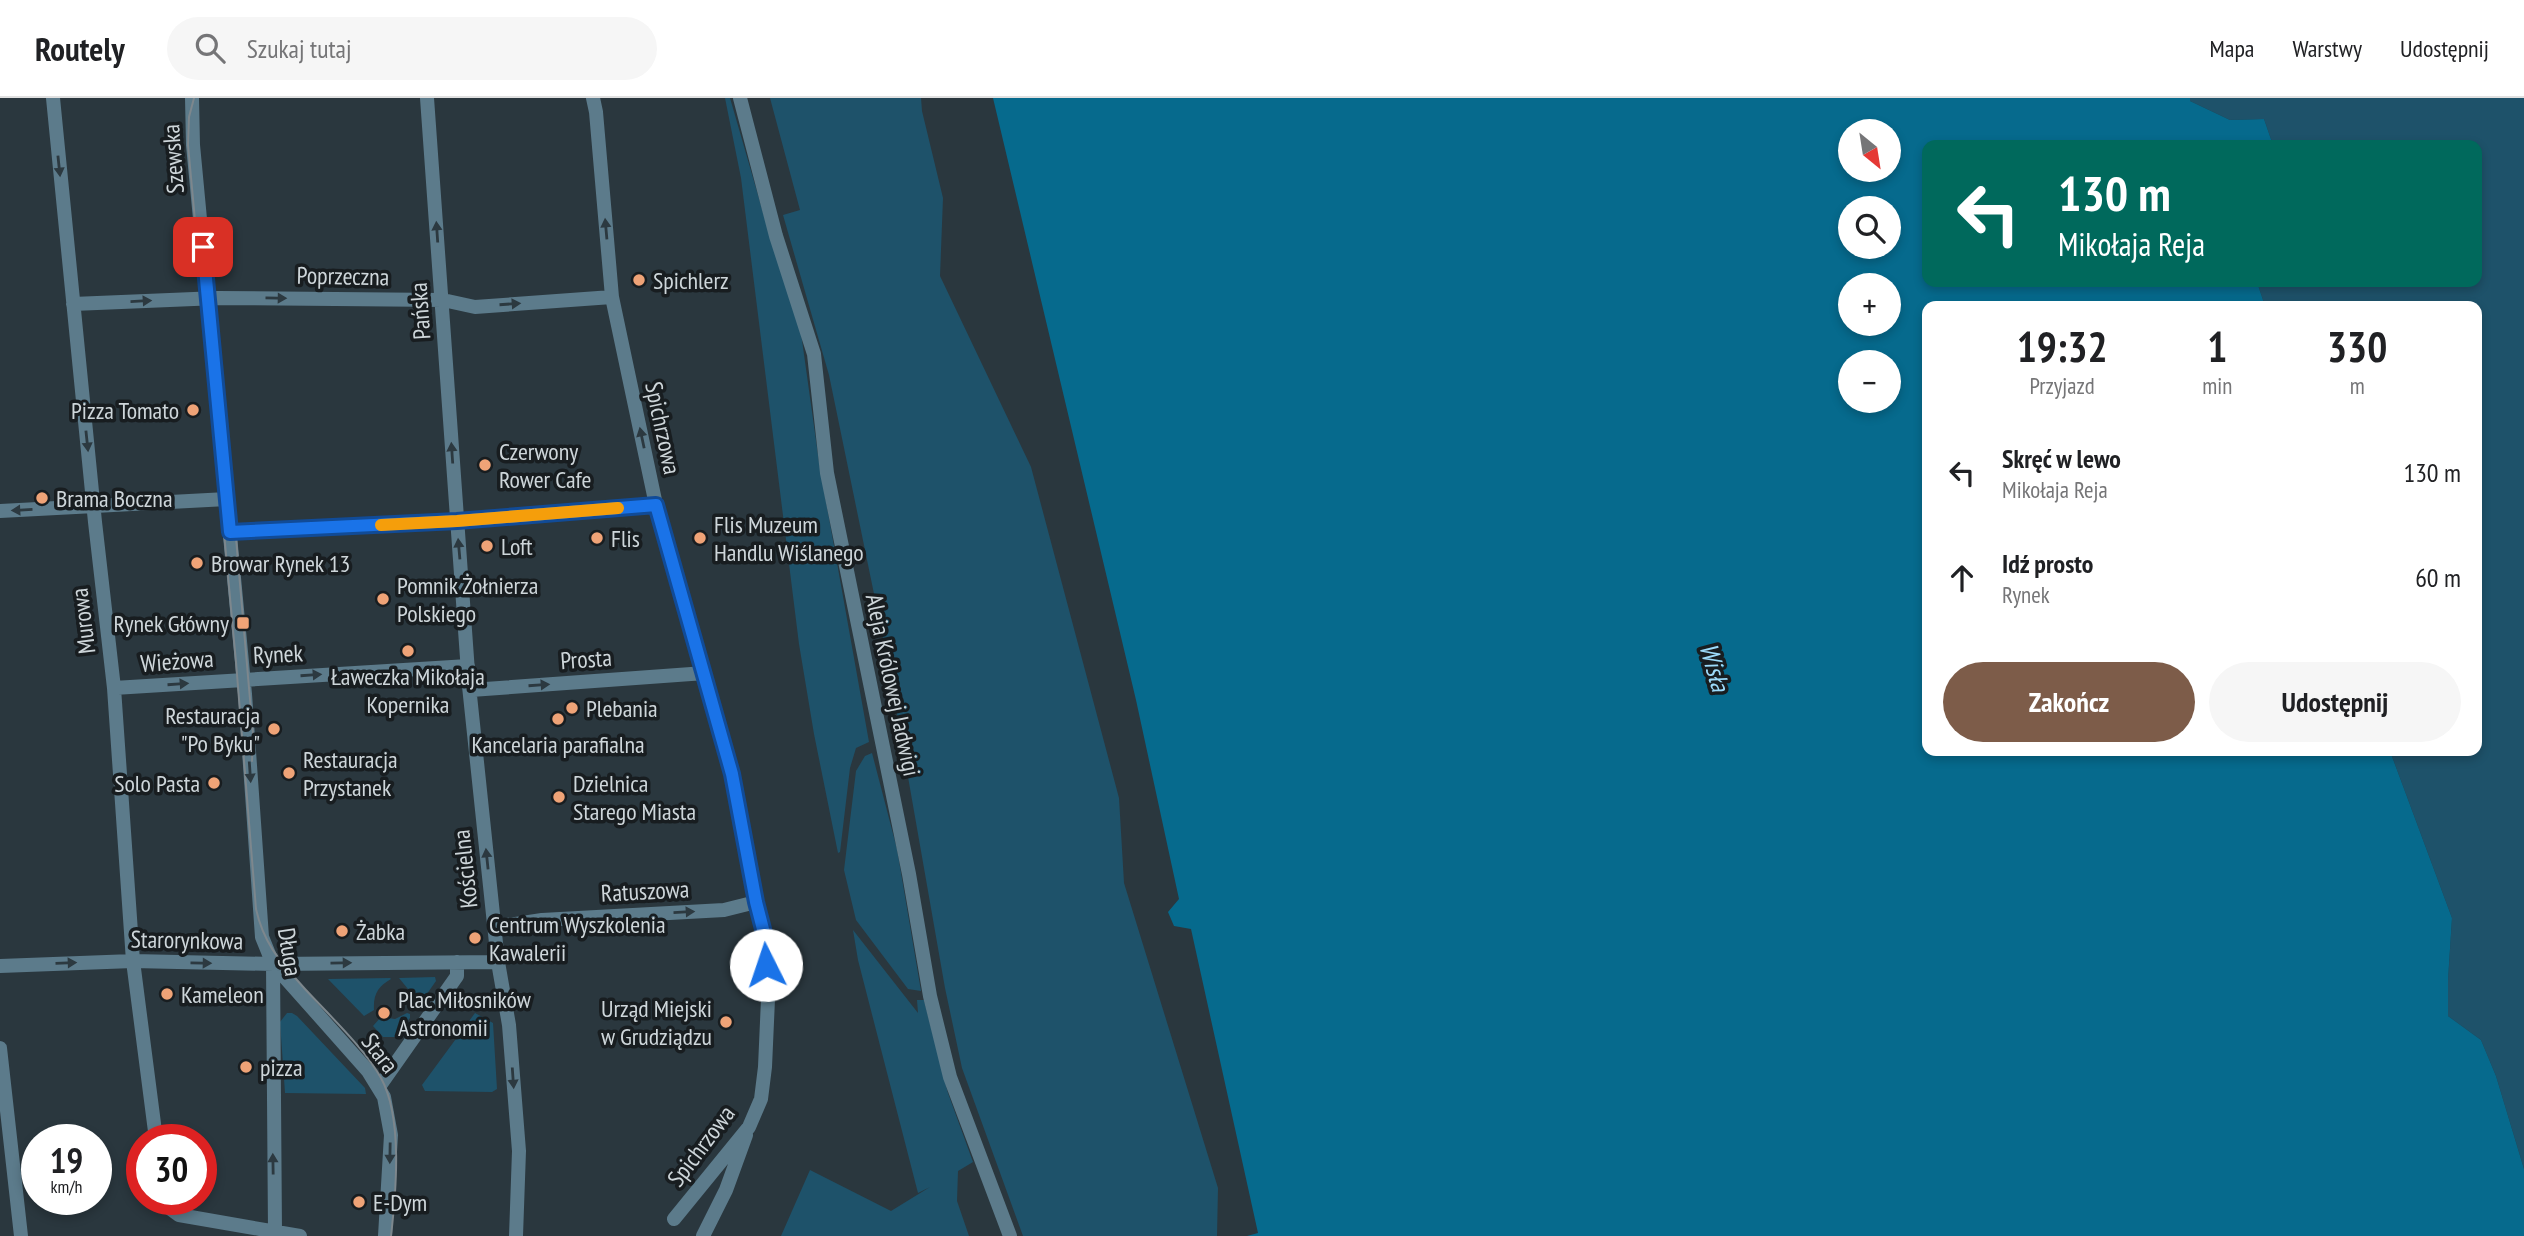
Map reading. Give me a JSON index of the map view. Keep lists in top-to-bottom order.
{
  "streets": {
    "street": [
      "Szewska",
      "Poprzeczna",
      "Pańska",
      "Spichrzowa",
      "Murowa",
      "Rynek",
      "Prosta",
      "Wieżowa",
      "Aleja Królowej Jadwigi",
      "Kościelna",
      "Ratuszowa",
      "Starorynkowa",
      "Długa",
      "Stara"
    ]
  },
  "crossings": [
    ["Szewska", "Poprzeczna"],
    ["Szewska", "Rynek"],
    ["Poprzeczna", "Pańska"],
    ["Poprzeczna", "Spichrzowa"],
    ["Poprzeczna", "Murowa"],
    ["Spichrzowa", "Prosta"],
    ["Spichrzowa", "Ratuszowa"],
    ["Murowa", "Wieżowa"],
    ["Murowa", "Starorynkowa"],
    ["Rynek", "Wieżowa"],
    ["Rynek", "Kościelna"],
    ["Rynek", "Długa"],
    ["Prosta", "Kościelna"],
    ["Wieżowa", "Długa"],
    ["Kościelna", "Ratuszowa"],
    ["Kościelna", "Starorynkowa"],
    ["Starorynkowa", "Długa"],
    ["Starorynkowa", "Stara"],
    ["Długa", "Stara"]
  ],
  "one_way": [
    "Poprzeczna",
    "Pańska",
    "Spichrzowa",
    "Murowa",
    "Rynek",
    "Prosta",
    "Wieżowa",
    "Ratuszowa",
    "Starorynkowa",
    "Stara"
  ],
  "water": ["Wisła"],
  "places": {
    "other": [
      "Spichlerz",
      "Pizza Tomato",
      "Czerwony Rower Cafe",
      "Brama Boczna",
      "Flis",
      "Flis Muzeum Handlu Wiślanego",
      "Loft",
      "Browar Rynek 13",
      "Pomnik Żołnierza Polskiego",
      "Ławeczka Mikołaja Kopernika",
      "Plebania",
      "Kancelaria parafialna",
      "Restauracja \"Po Byku\"",
      "Restauracja Przystanek",
      "Solo Pasta",
      "Dzielnica Starego Miasta",
      "Żabka",
      "Centrum Wyszkolenia Kawalerii",
      "Kameleon",
      "Plac Miłosników Astronomii",
      "Urząd Miejski w Grudziądzu",
      "pizza",
      "E-Dym"
    ],
    "transit": ["Rynek Główny"]
  },
  "north": "bottom right",
  "page": {
    "header": "Routely",
    "search": "Szukaj tutaj",
    "nav": ["Mapa", "Warstwy", "Udostępnij"],
    "map_buttons": ["+", "−"],
    "turn": ["130 m", "Mikołaja Reja"],
    "eta": [
      "19:32",
      "Przyjazd",
      "1",
      "min",
      "330",
      "m"
    ],
    "list": [
      {
        "name": "Skręć w lewo",
        "note": "Mikołaja Reja",
        "value": "130 m"
      },
      {
        "name": "Idź prosto",
        "note": "Rynek",
        "value": "60 m"
      }
    ],
    "buttons": ["Zakończ", "Udostępnij"],
    "speed": "19 km/h",
    "limit": "30"
  }
}
